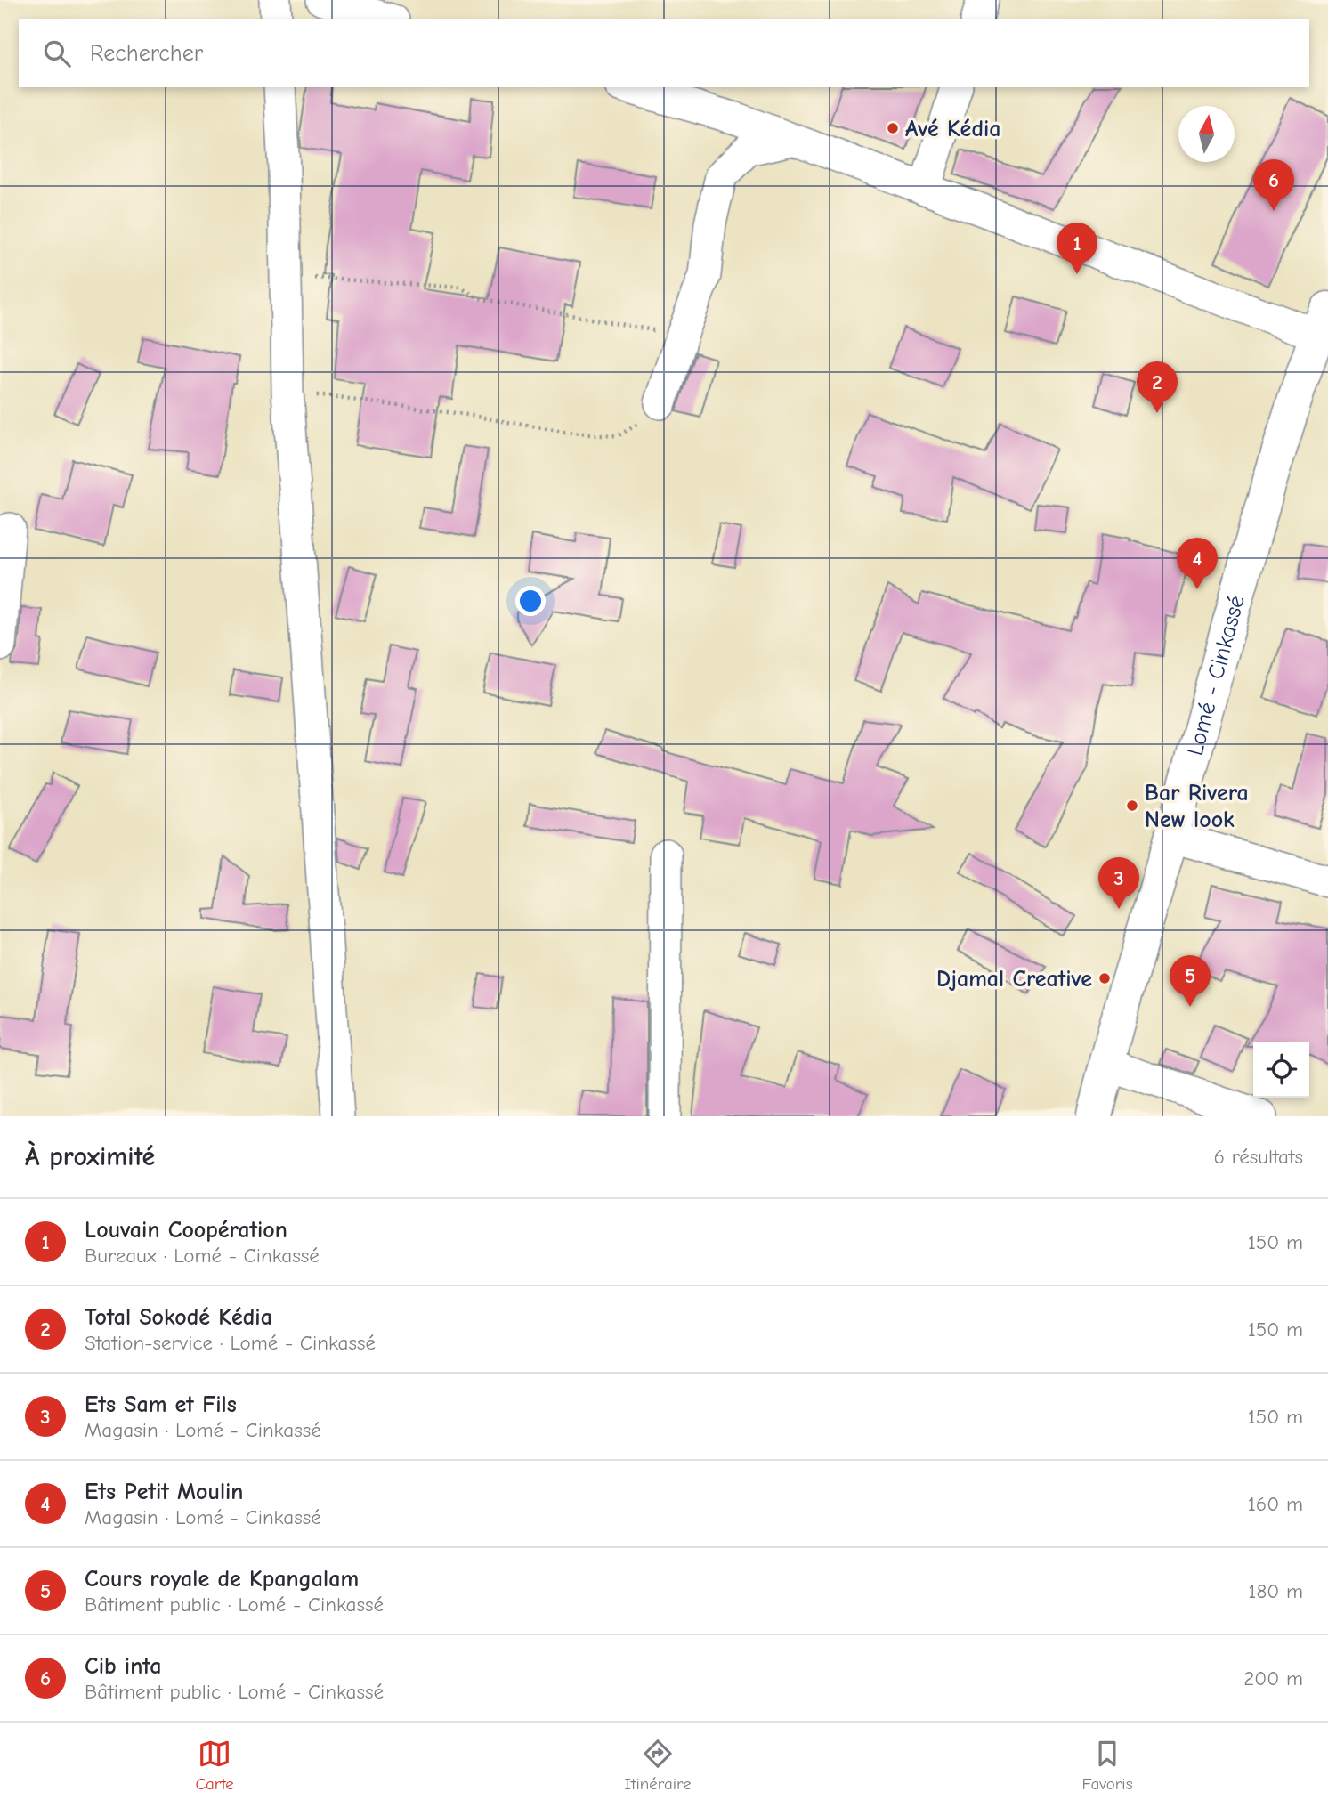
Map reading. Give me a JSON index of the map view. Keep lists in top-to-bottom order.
{
  "streets": {
    "highway": ["Lomé - Cinkassé"]
  },
  "places": ["Avé Kédia", "Bar Rivera New look", "Djamal Creative"],
  "north": "top",
  "page": {
    "search": "Rechercher",
    "pins": [
      "6",
      "1",
      "2",
      "4",
      "3",
      "5"
    ],
    "heading": ["À proximité", "6 résultats"],
    "list": [
      {
        "mark": "1",
        "name": "Louvain Coopération",
        "note": "Bureaux · Lomé - Cinkassé",
        "value": "150 m"
      },
      {
        "mark": "2",
        "name": "Total Sokodé Kédia",
        "note": "Station-service · Lomé - Cinkassé",
        "value": "150 m"
      },
      {
        "mark": "3",
        "name": "Ets Sam et Fils",
        "note": "Magasin · Lomé - Cinkassé",
        "value": "150 m"
      },
      {
        "mark": "4",
        "name": "Ets Petit Moulin",
        "note": "Magasin · Lomé - Cinkassé",
        "value": "160 m"
      },
      {
        "mark": "5",
        "name": "Cours royale de Kpangalam",
        "note": "Bâtiment public · Lomé - Cinkassé",
        "value": "180 m"
      },
      {
        "mark": "6",
        "name": "Cib inta",
        "note": "Bâtiment public · Lomé - Cinkassé",
        "value": "200 m"
      }
    ],
    "nav": ["Carte", "Itinéraire", "Favoris"]
  }
}
